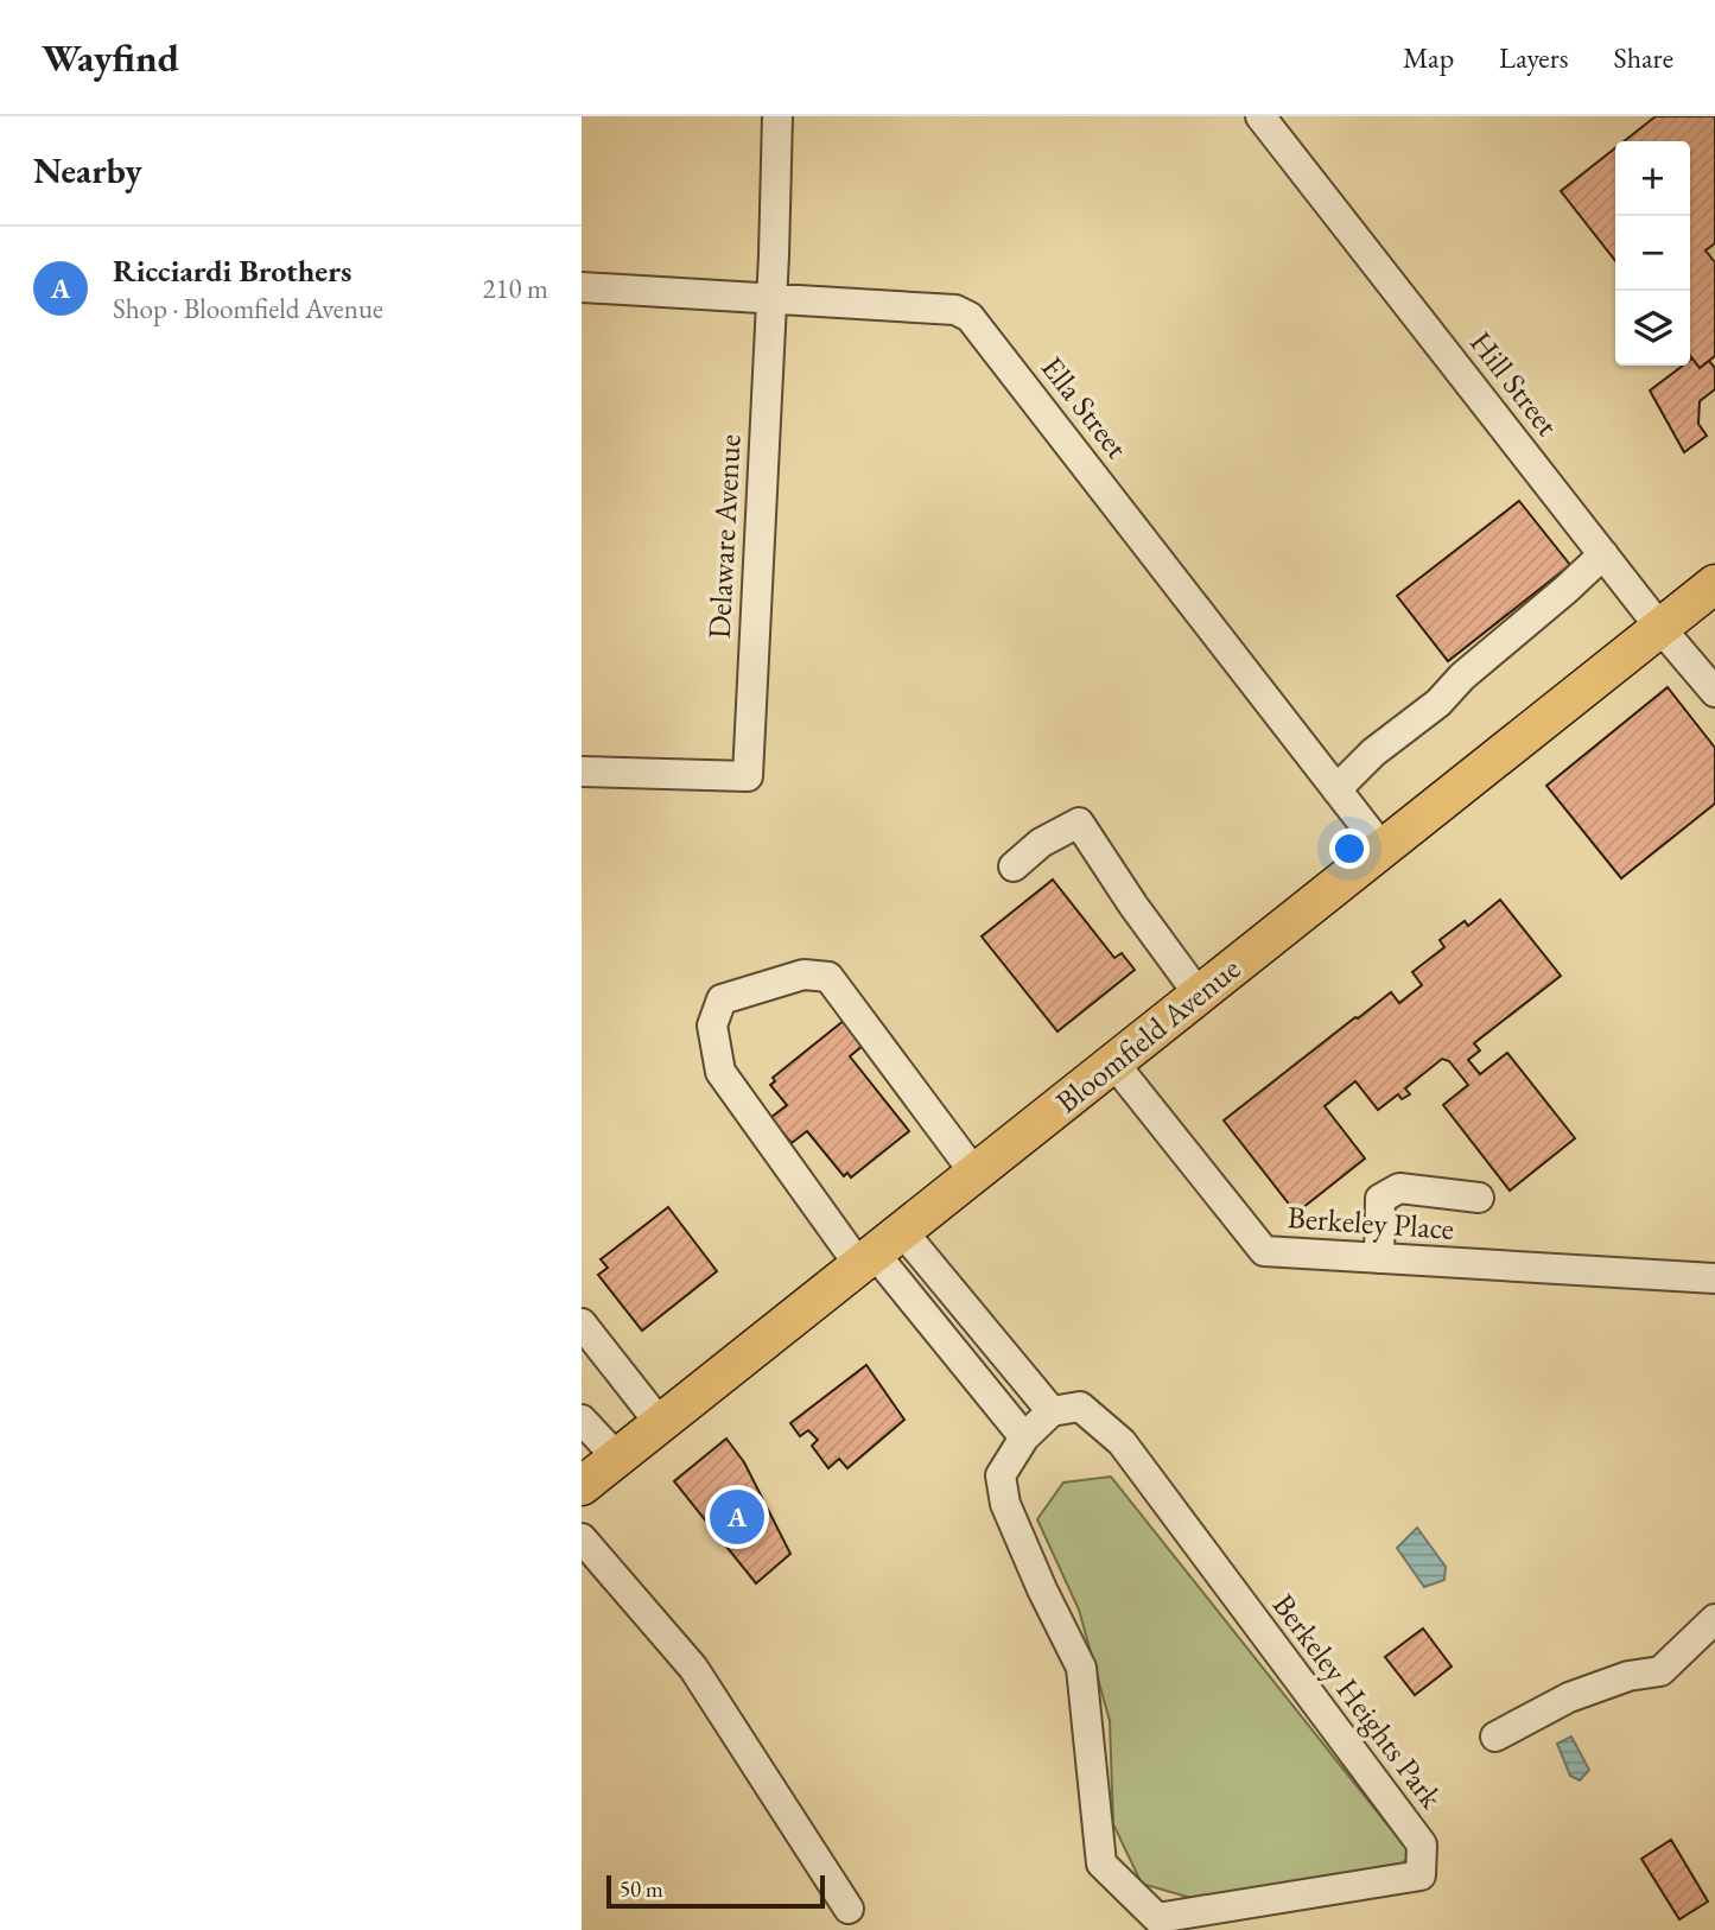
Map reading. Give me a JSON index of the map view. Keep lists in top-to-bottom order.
{
  "streets": {
    "main road": ["Bloomfield Avenue"],
    "street": [
      "Hill Street",
      "Ella Street",
      "Delaware Avenue",
      "Berkeley Place",
      "Berkeley Heights Park"
    ]
  },
  "crossings": [
    ["Hill Street", "Bloomfield Avenue"],
    ["Ella Street", "Delaware Avenue"],
    ["Ella Street", "Bloomfield Avenue"],
    ["Bloomfield Avenue", "Berkeley Place"]
  ],
  "scale_bar": "50 m",
  "page": {
    "header": "Wayfind",
    "nav": ["Map", "Layers", "Share"],
    "heading": "Nearby",
    "map_buttons": ["+", "−"],
    "list": [
      {
        "mark": "A",
        "name": "Ricciardi Brothers",
        "note": "Shop · Bloomfield Avenue",
        "value": "210 m"
      }
    ],
    "pins": "A",
    "scale": "50 m"
  }
}
